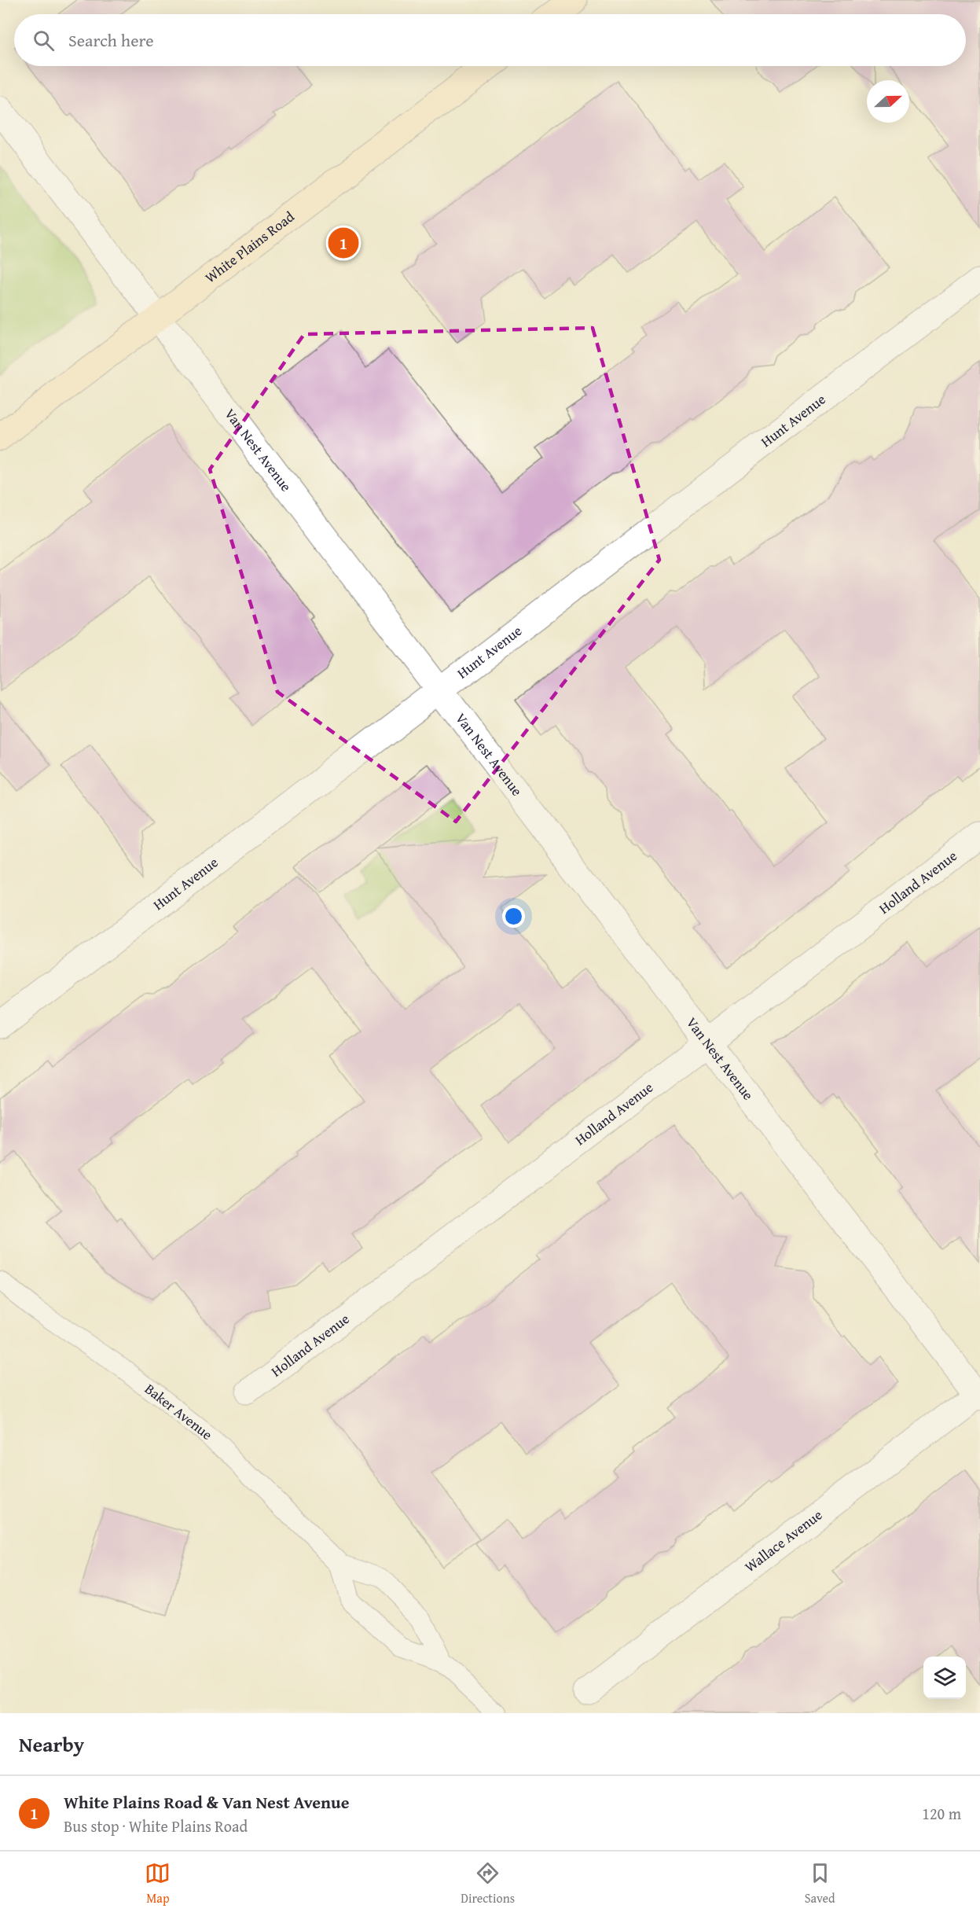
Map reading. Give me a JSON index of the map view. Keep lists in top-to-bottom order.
{
  "streets": {
    "main road": ["White Plains Road"],
    "street": [
      "Hunt Avenue",
      "Van Nest Avenue",
      "Holland Avenue",
      "Wallace Avenue"
    ],
    "lane": ["Baker Avenue"]
  },
  "crossings": [
    ["White Plains Road", "Van Nest Avenue"],
    ["Hunt Avenue", "Van Nest Avenue"],
    ["Van Nest Avenue", "Holland Avenue"],
    ["Van Nest Avenue", "Wallace Avenue"]
  ],
  "north": "right",
  "page": {
    "search": "Search here",
    "pins": "1",
    "heading": "Nearby",
    "list": [
      {
        "mark": "1",
        "name": "White Plains Road & Van Nest Avenue",
        "note": "Bus stop · White Plains Road",
        "value": "120 m"
      }
    ],
    "nav": ["Map", "Directions", "Saved"]
  }
}
